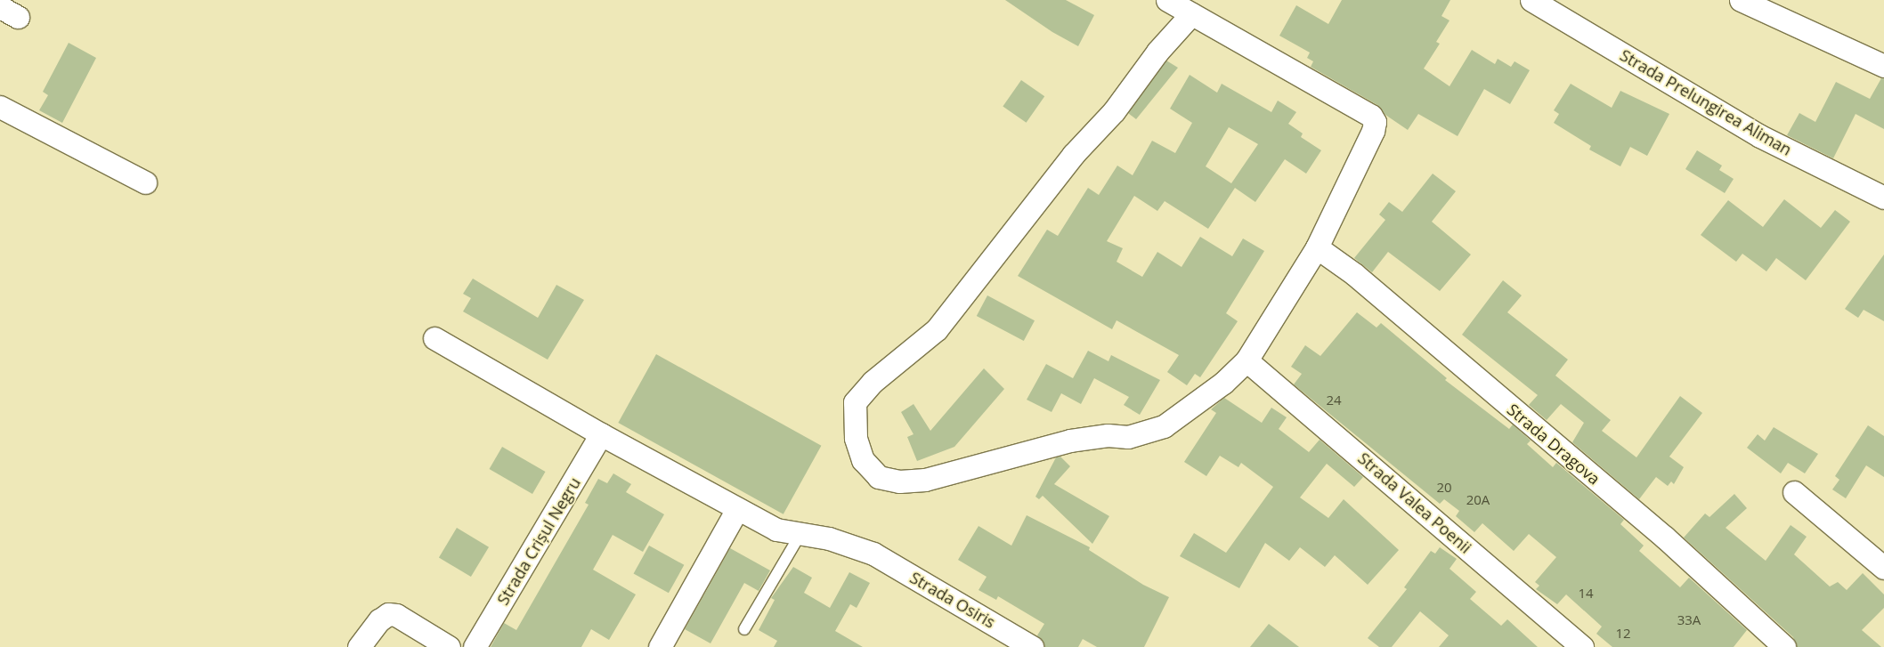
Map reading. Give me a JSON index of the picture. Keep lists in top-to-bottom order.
{
  "streets": {
    "street": [
      "Strada Prelungirea Aliman",
      "Strada Dragova",
      "Strada Valea Poenii",
      "Strada Crișul Negru",
      "Strada Osiris"
    ]
  },
  "house_numbers": [
    "24",
    "20",
    "20A",
    "14",
    "33A",
    "12"
  ]
}
